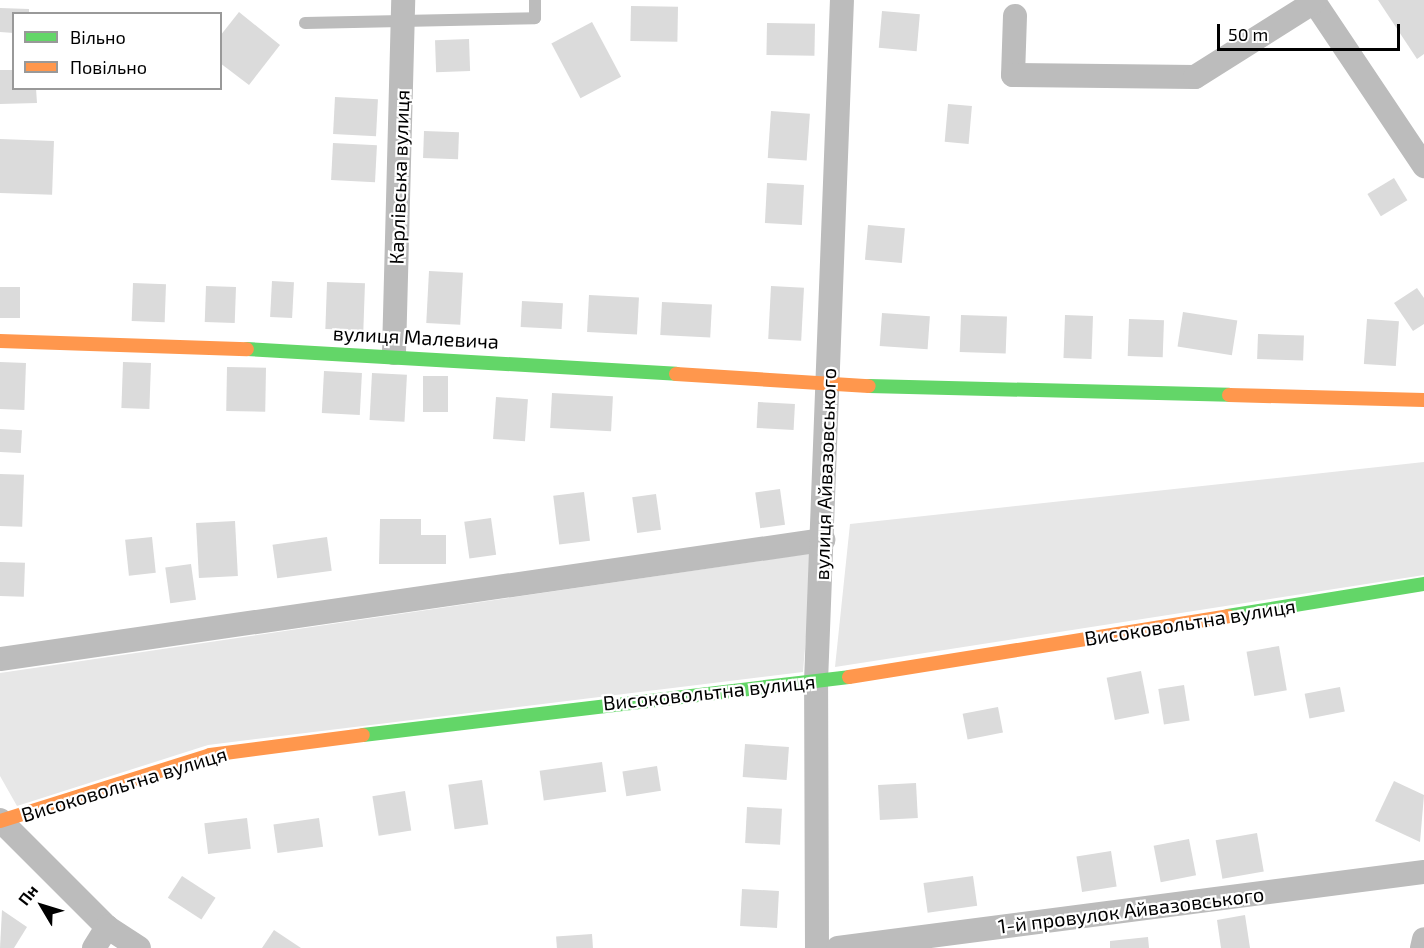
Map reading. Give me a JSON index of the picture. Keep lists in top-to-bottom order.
{
  "streets": {
    "street": [
      "Карлівська вулиця",
      "вулиця Малевича",
      "вулиця Айвазовського",
      "Високовольтна вулиця",
      "1-й провулок Айвазовського"
    ]
  },
  "crossings": [
    ["Карлівська вулиця", "вулиця Малевича"],
    ["вулиця Малевича", "вулиця Айвазовського"],
    ["вулиця Айвазовського", "Високовольтна вулиця"]
  ],
  "legend": ["Вільно", "Повільно"],
  "scale_bar": "50 m",
  "north": "top left"
}
